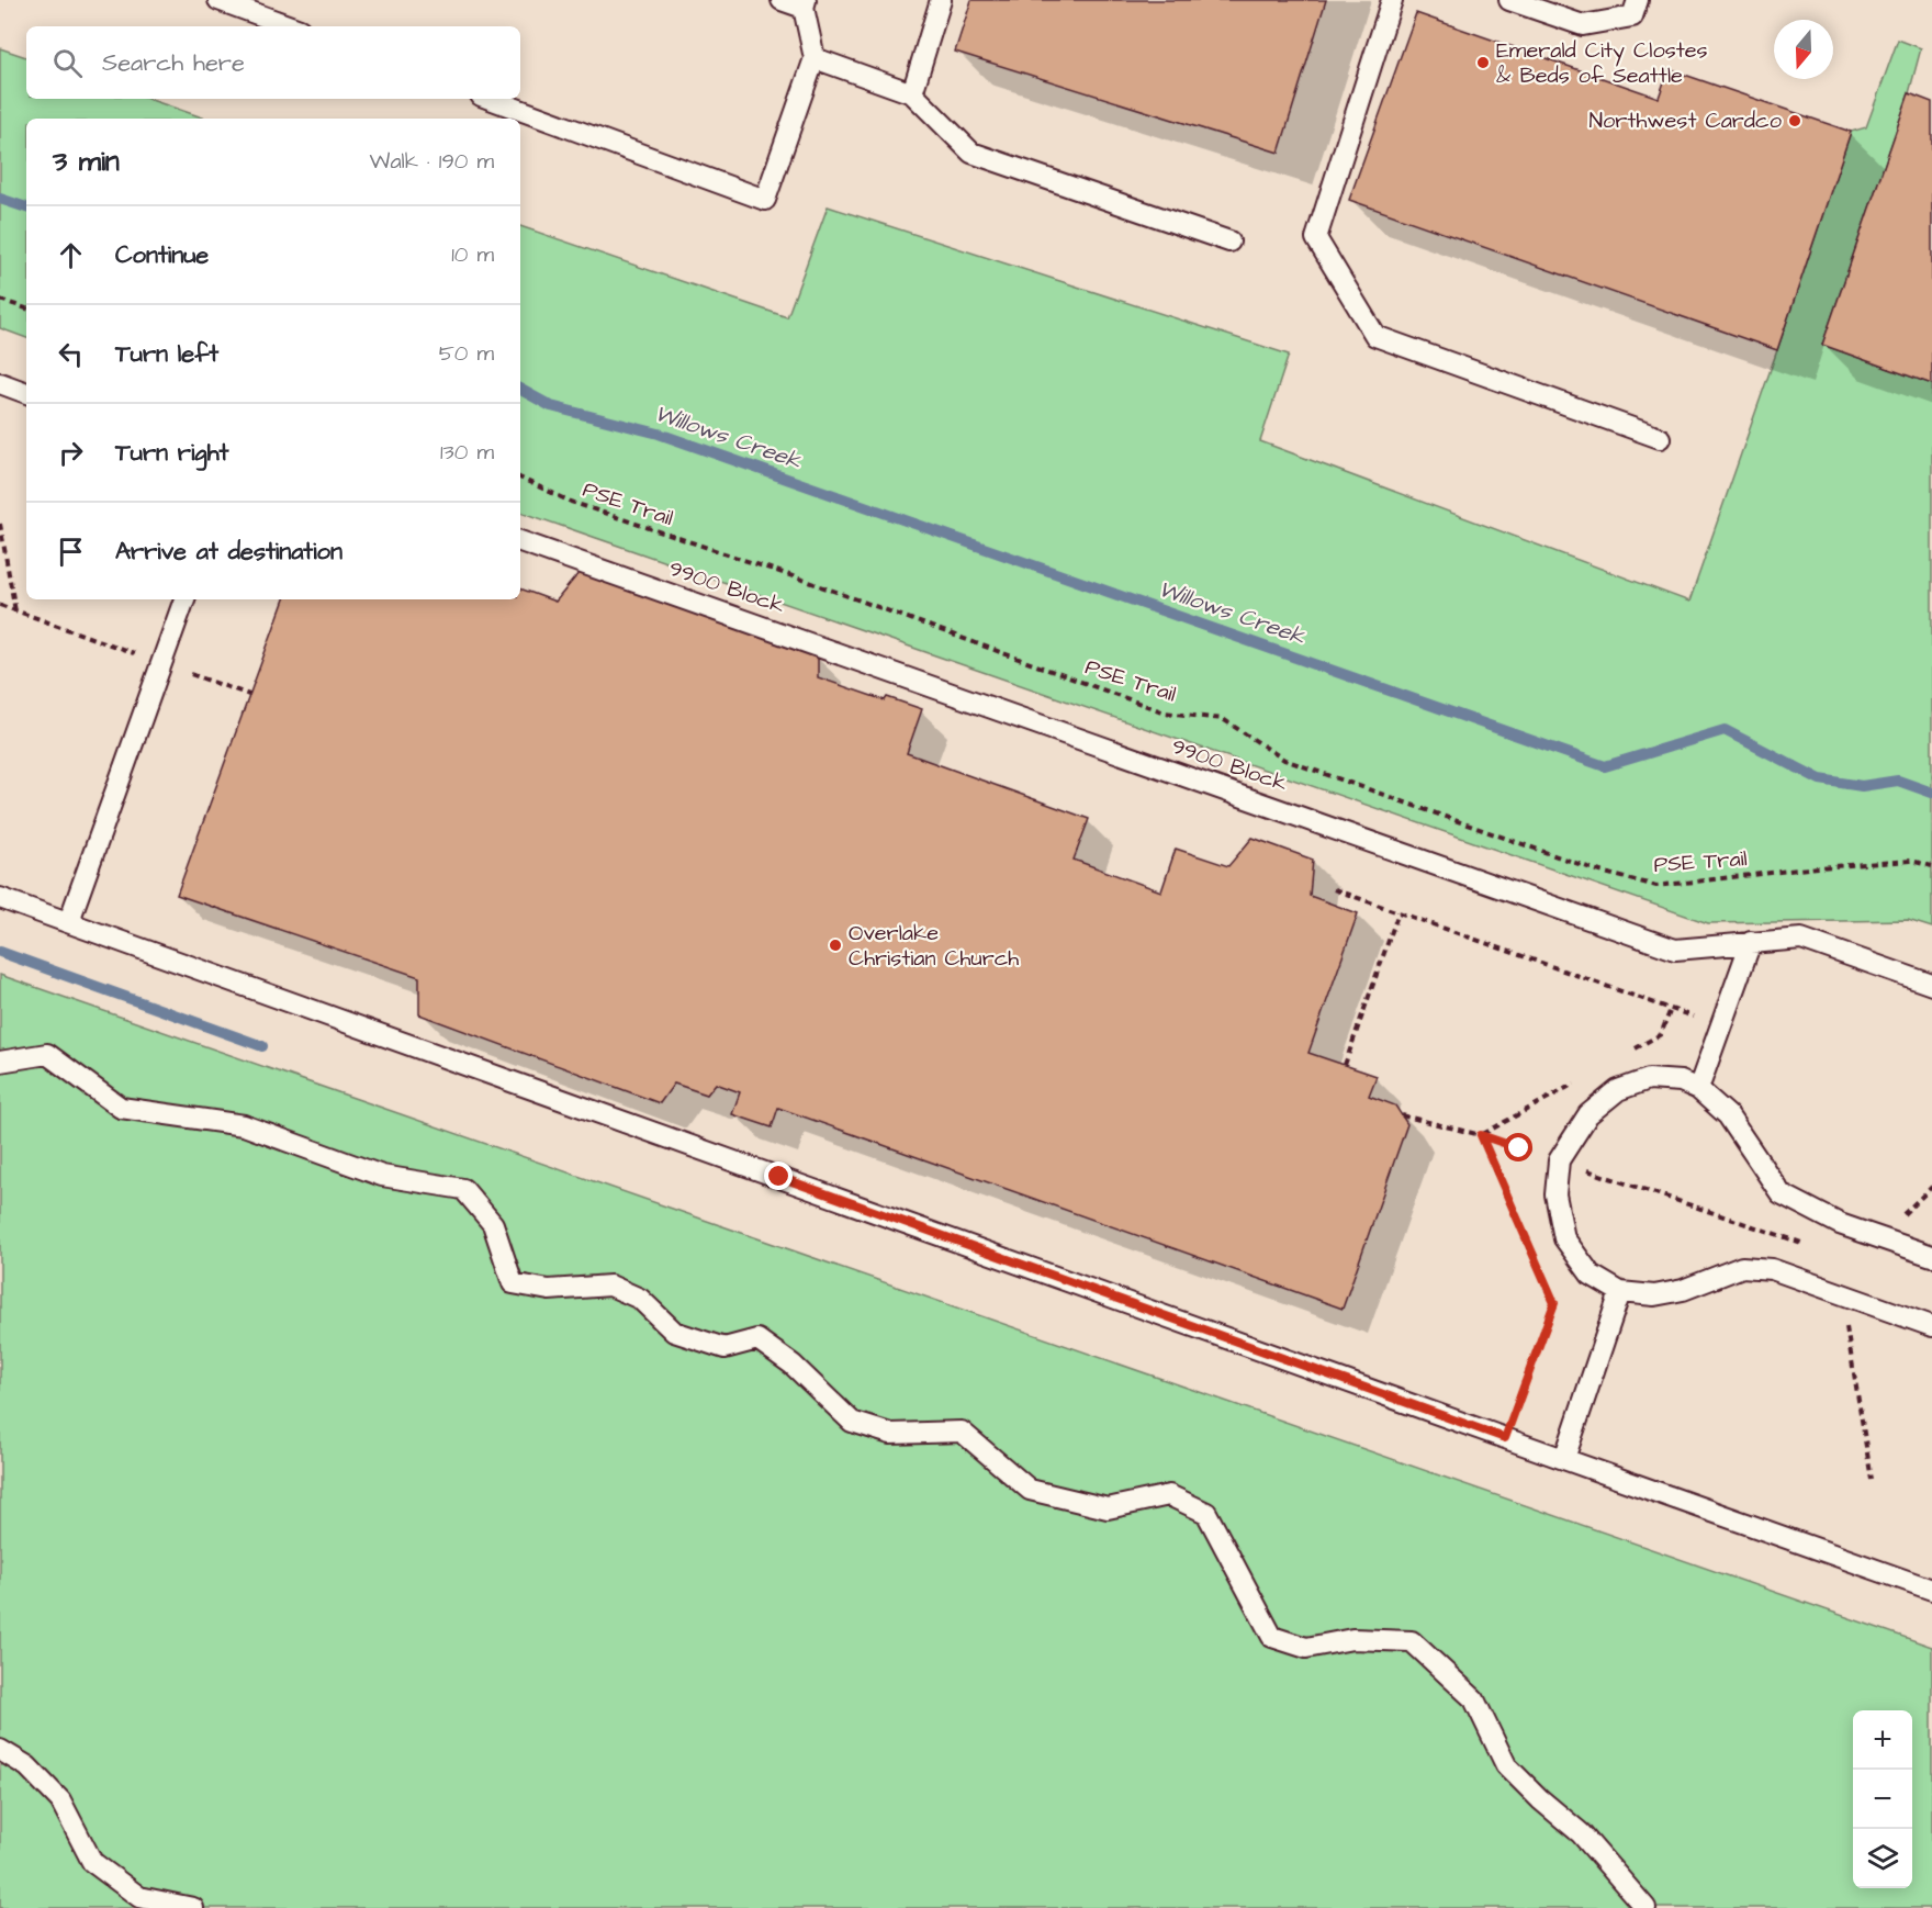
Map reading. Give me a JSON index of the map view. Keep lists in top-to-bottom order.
{
  "streets": {
    "lane": ["9900 Block"],
    "path": ["PSE Trail"]
  },
  "water": ["Willows Creek"],
  "places": ["Emerald City Clostes & Beds of Seattle", "Northwest Cardco", "Overlake Christian Church"],
  "north": "bottom",
  "page": {
    "search": "Search here",
    "heading": ["3 min", "Walk · 190 m"],
    "list": [
      ["Continue", "10 m"],
      ["Turn left", "50 m"],
      ["Turn right", "130 m"],
      "Arrive at destination"
    ],
    "map_buttons": ["+", "−"]
  }
}
